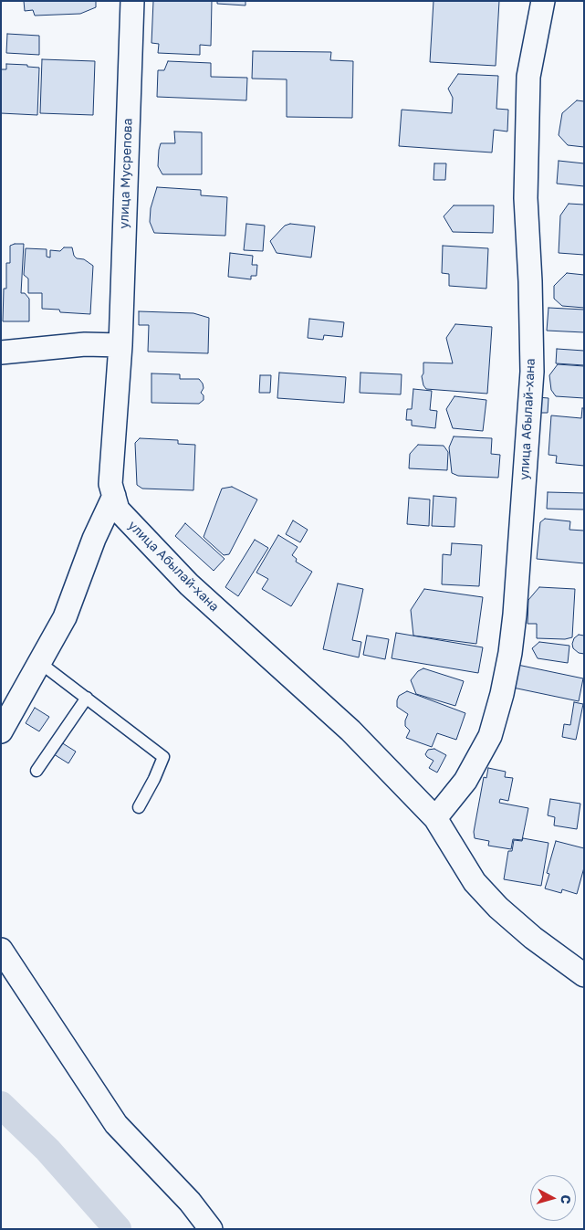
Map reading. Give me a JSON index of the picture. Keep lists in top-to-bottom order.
{
  "streets": {
    "street": ["улица Мусрепова", "улица Абылай-хана"]
  },
  "crossings": [
    ["улица Мусрепова", "улица Абылай-хана"]
  ],
  "north": "right"
}
